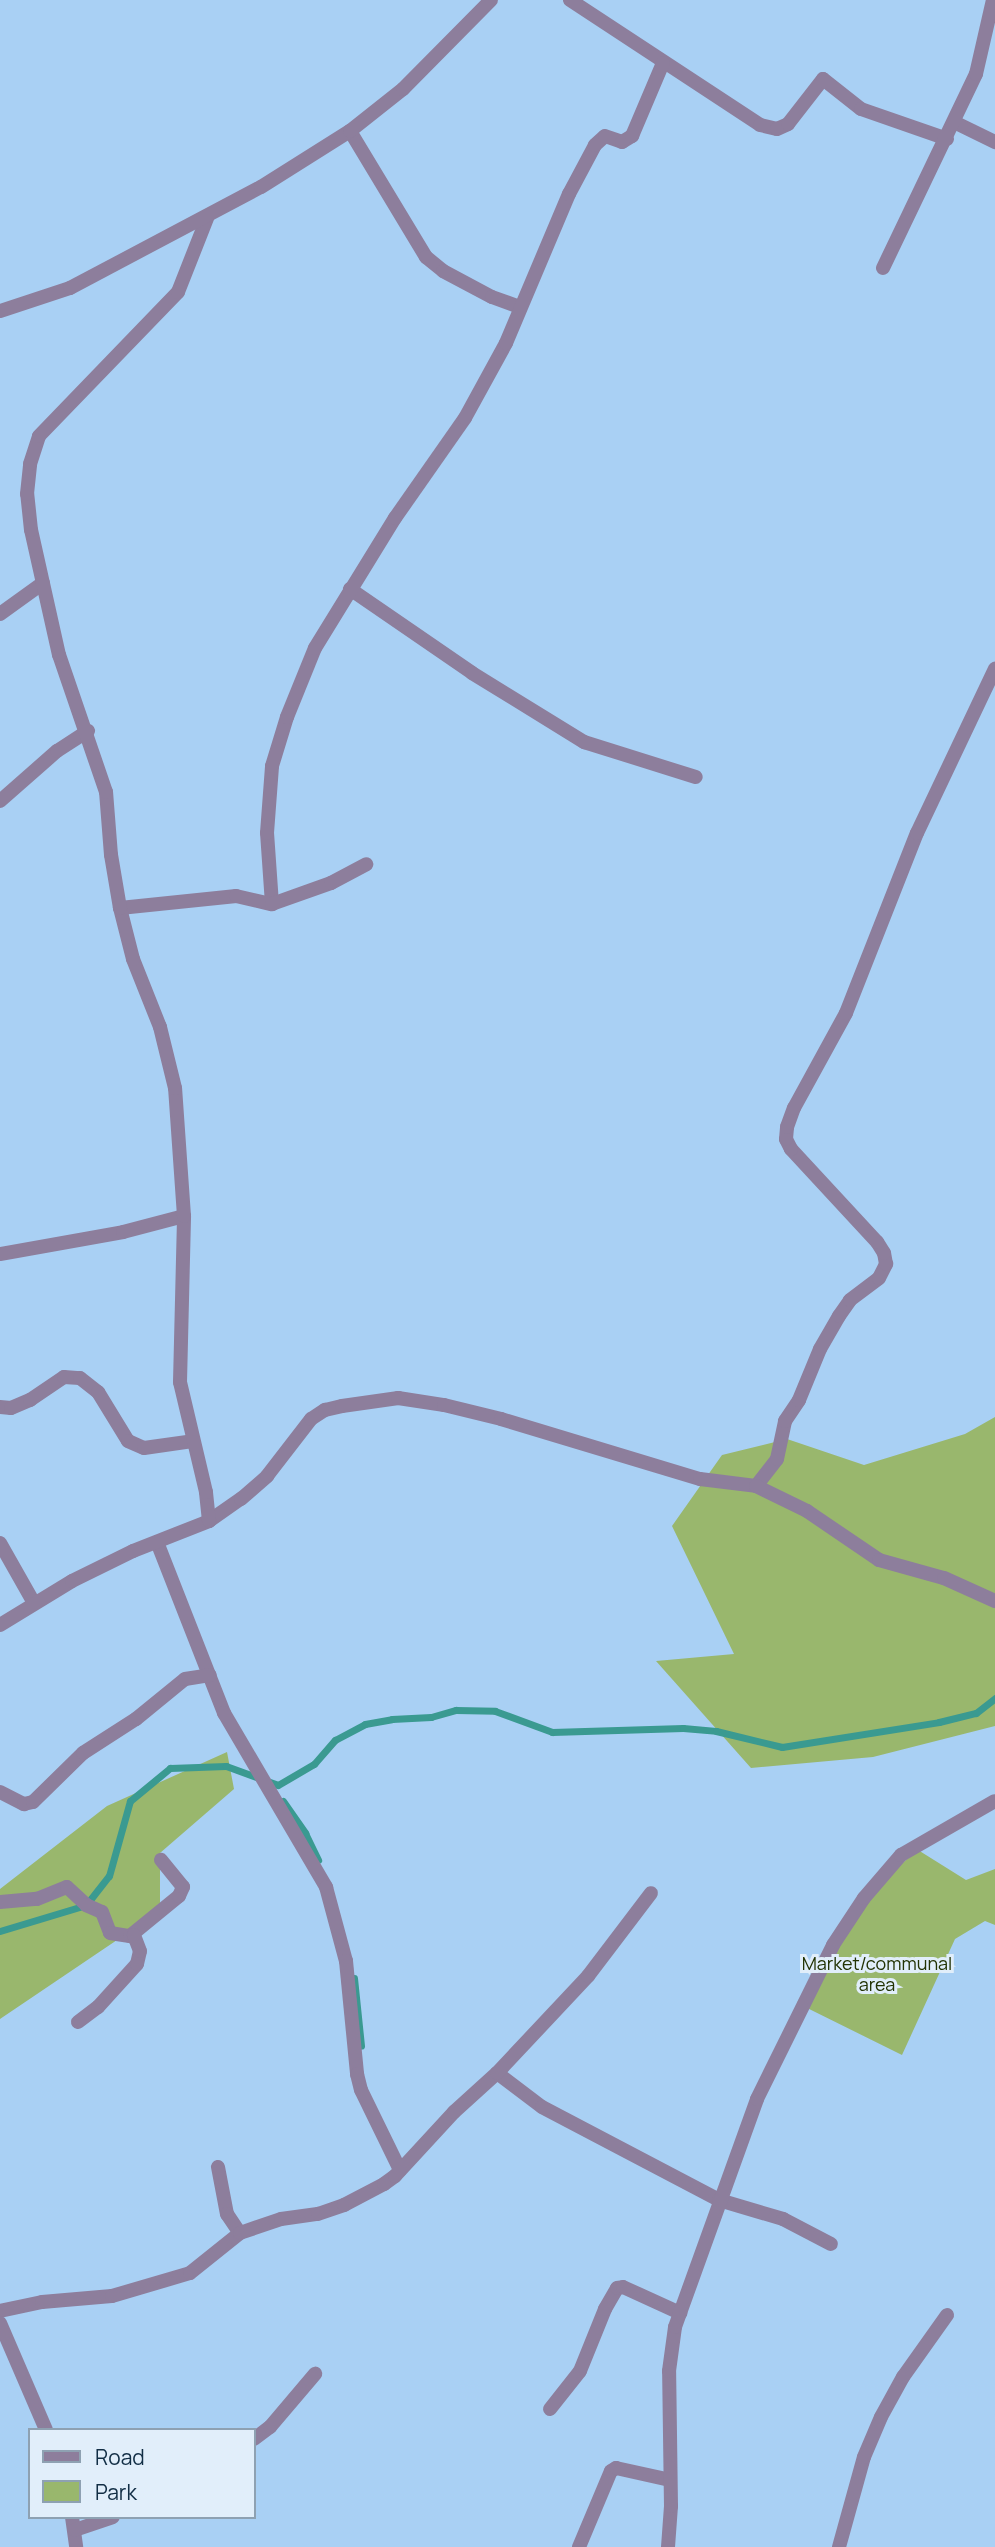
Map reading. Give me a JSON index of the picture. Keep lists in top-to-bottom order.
{
  "parks": ["Market/communal area"],
  "legend": ["Road", "Park"]
}
